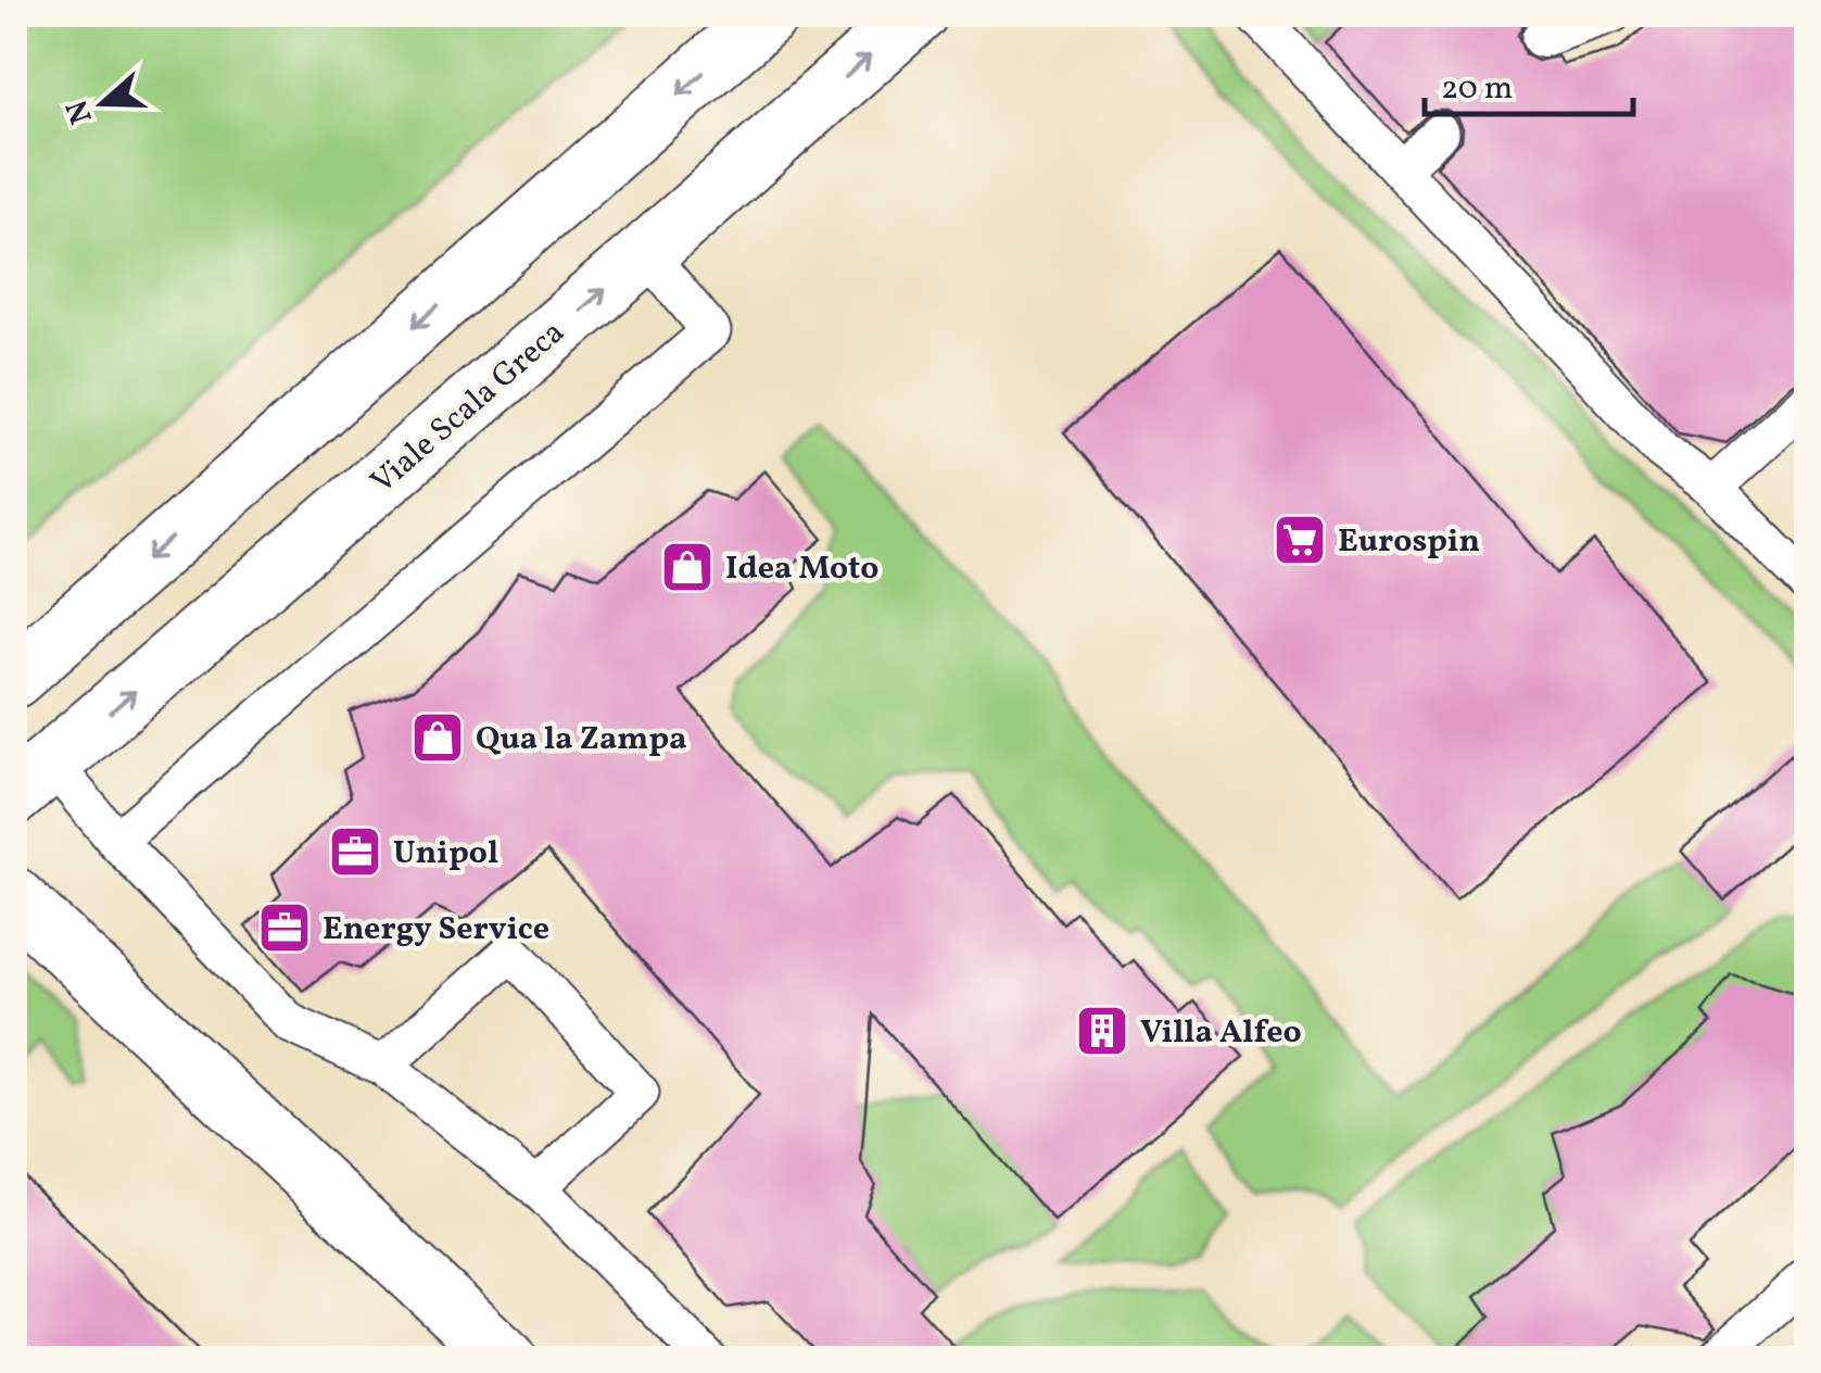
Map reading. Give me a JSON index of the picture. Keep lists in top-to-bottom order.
{
  "streets": {
    "main road": ["Viale Scala Greca"]
  },
  "places": {
    "supermarket": ["Eurospin"],
    "shop": ["Idea Moto", "Qua la Zampa"],
    "office": ["Unipol", "Energy Service"],
    "building": ["Villa Alfeo"]
  },
  "scale_bar": "20 m",
  "north": "left"
}
